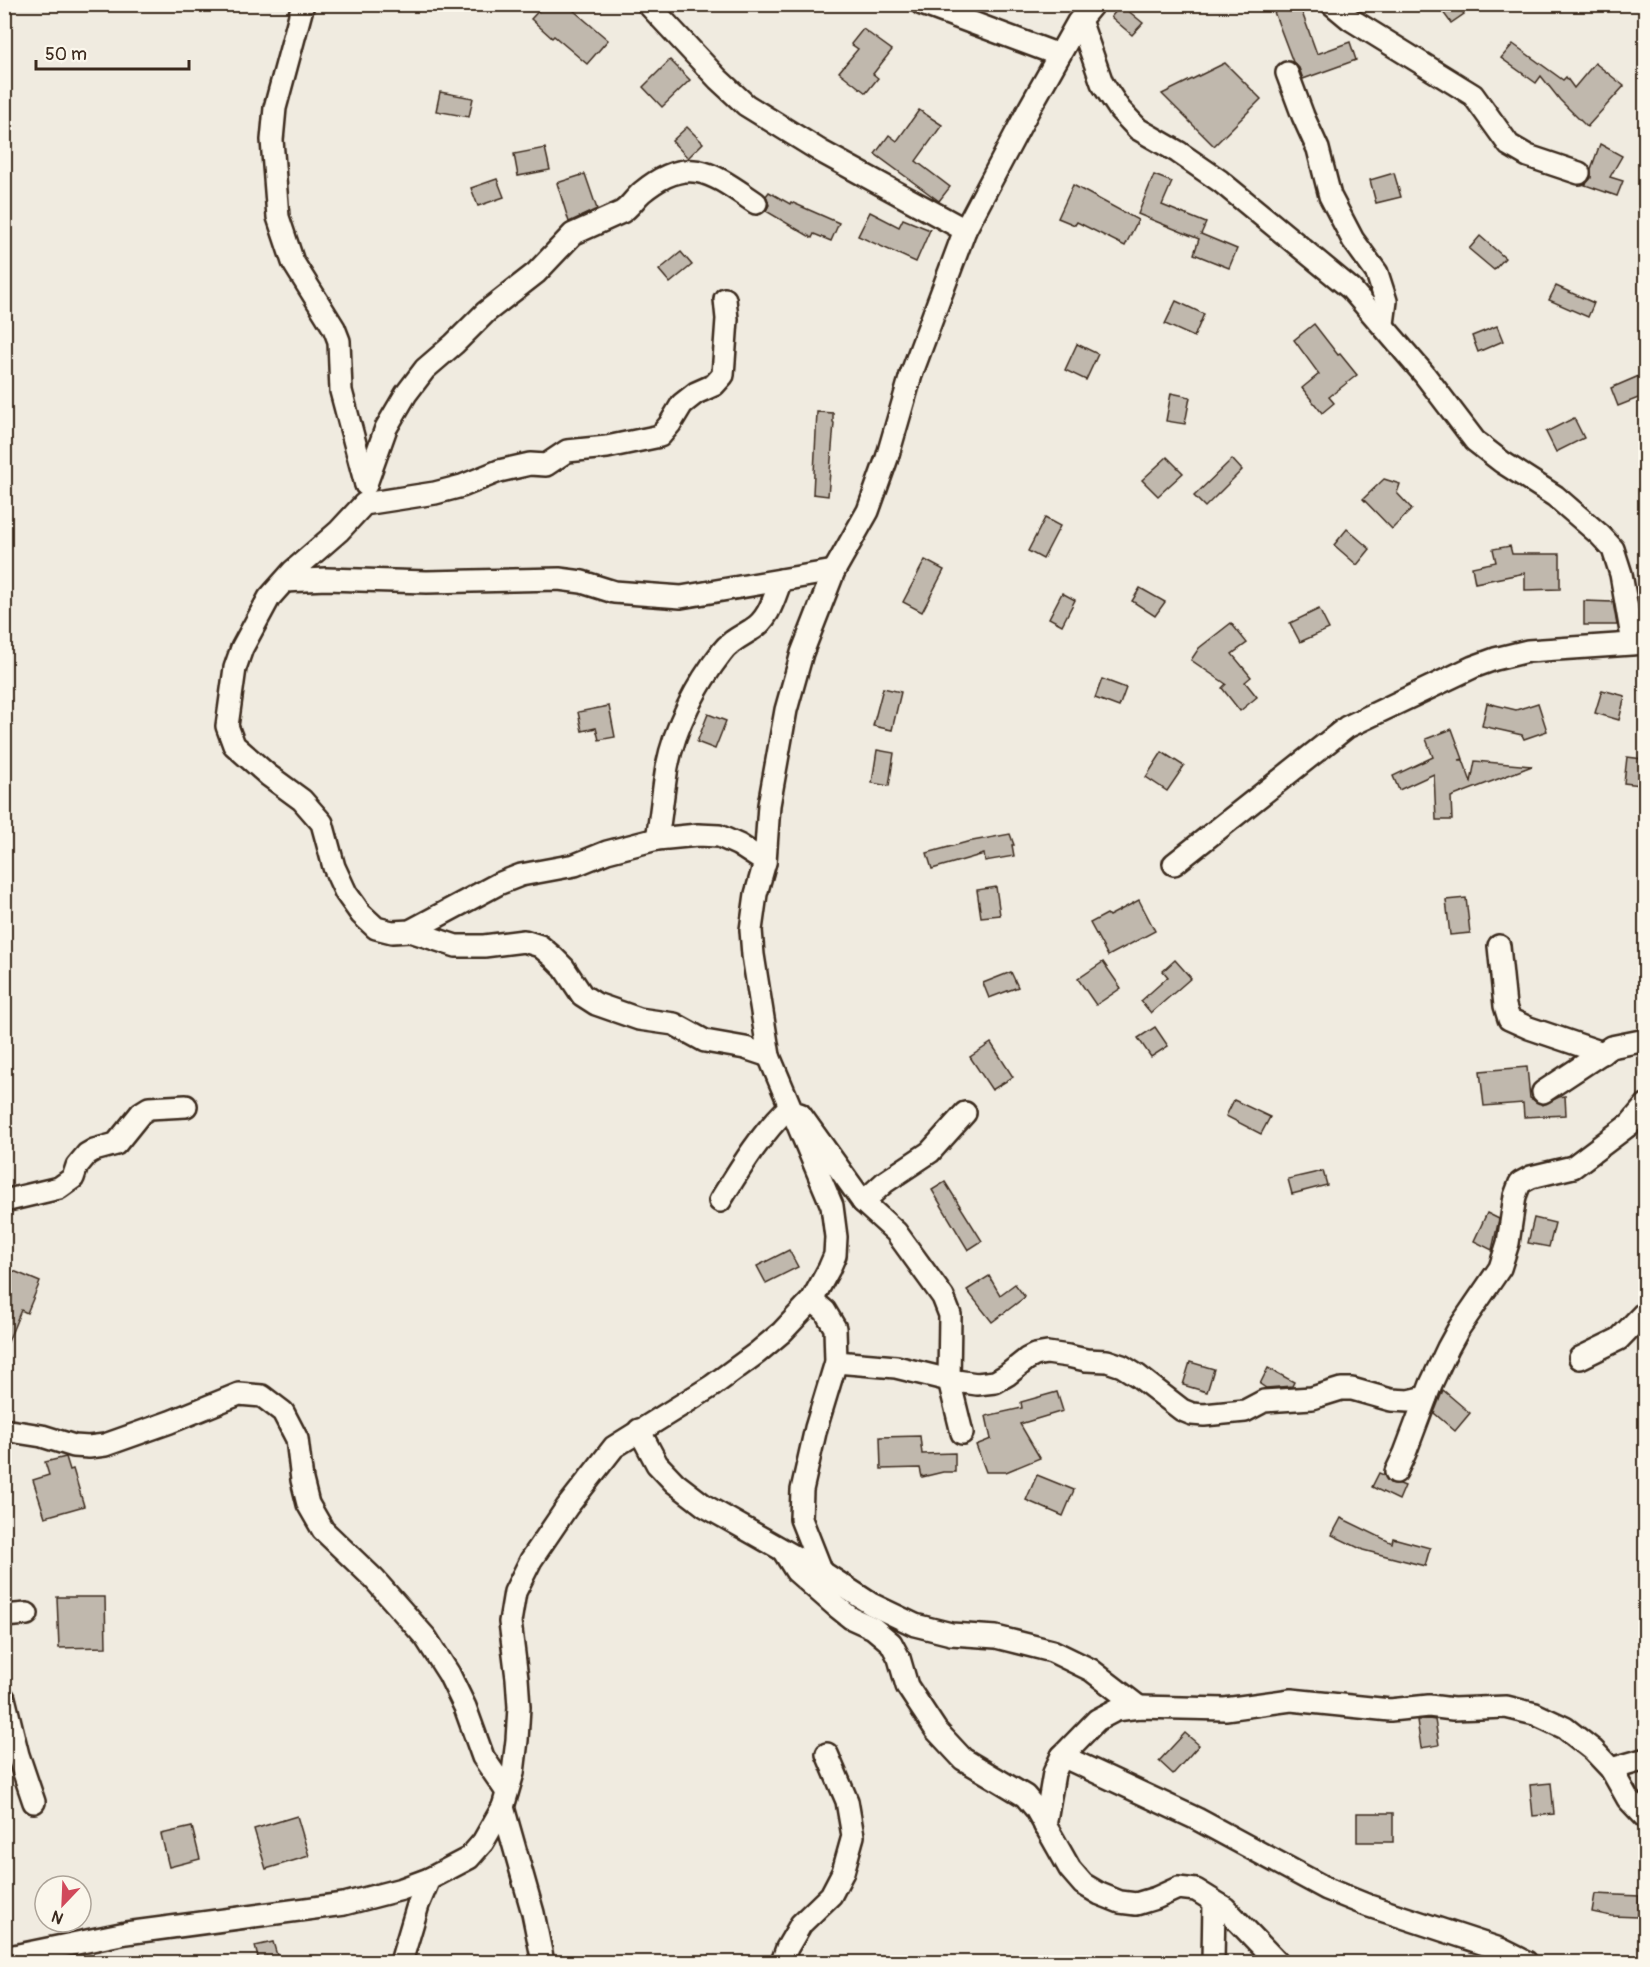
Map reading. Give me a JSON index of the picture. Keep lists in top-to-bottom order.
{
  "scale_bar": "50 m",
  "north": "bottom left"
}
